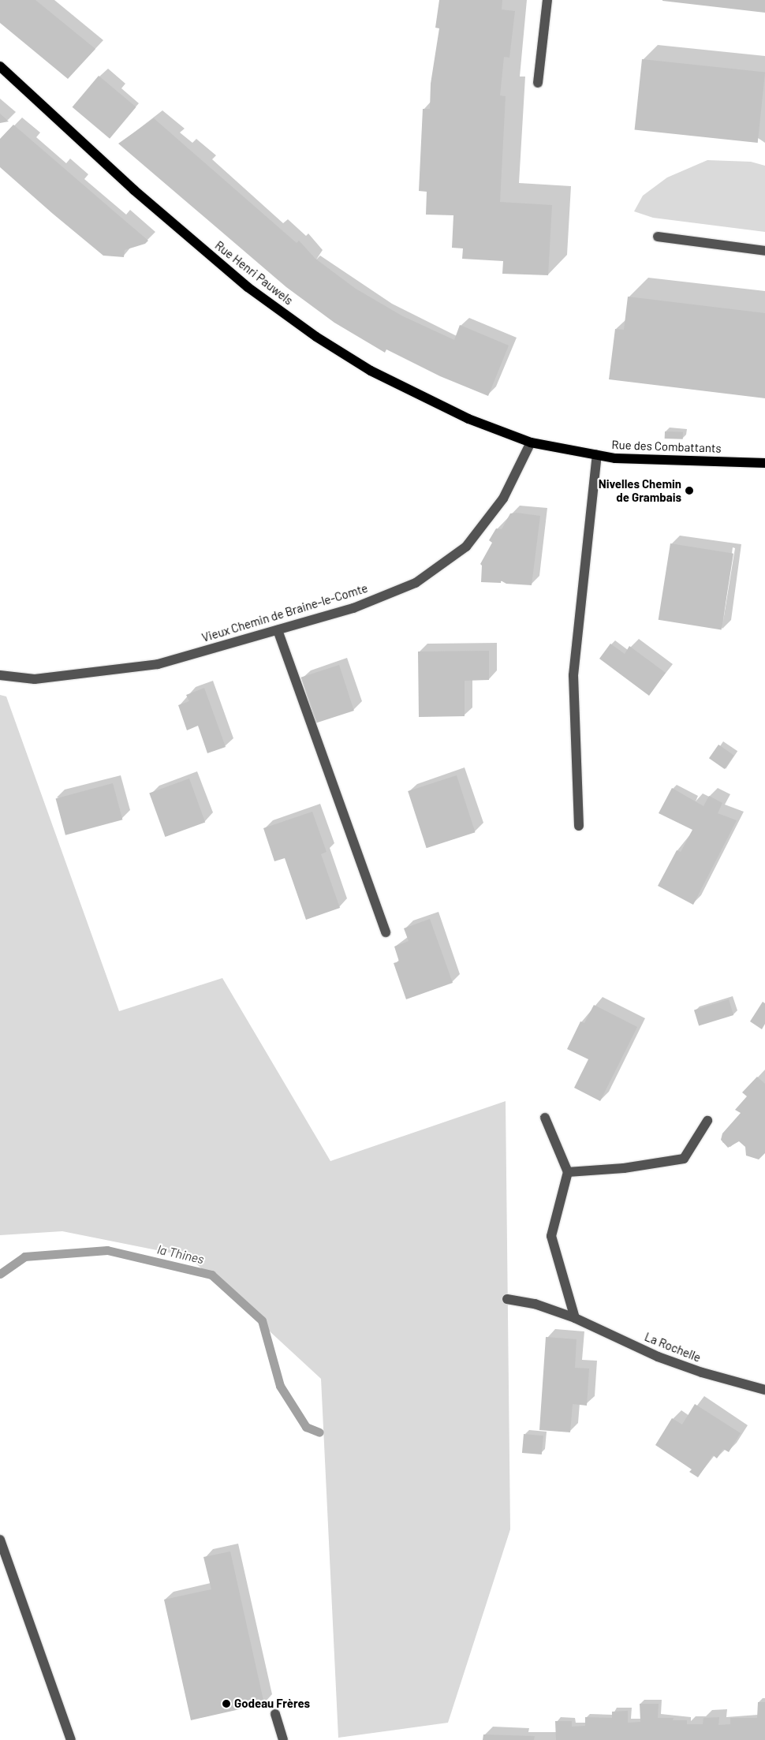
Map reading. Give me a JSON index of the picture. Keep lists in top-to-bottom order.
{
  "streets": {
    "main road": ["Rue Henri Pauwels", "Rue des Combattants"],
    "street": ["Vieux Chemin de Braine-le-Comte", "La Rochelle"]
  },
  "crossings": [
    ["Rue Henri Pauwels", "Rue des Combattants"],
    ["Rue Henri Pauwels", "Vieux Chemin de Braine-le-Comte"]
  ],
  "water": ["la Thines"],
  "places": ["Nivelles Chemin de Grambais", "Godeau Frères"]
}
